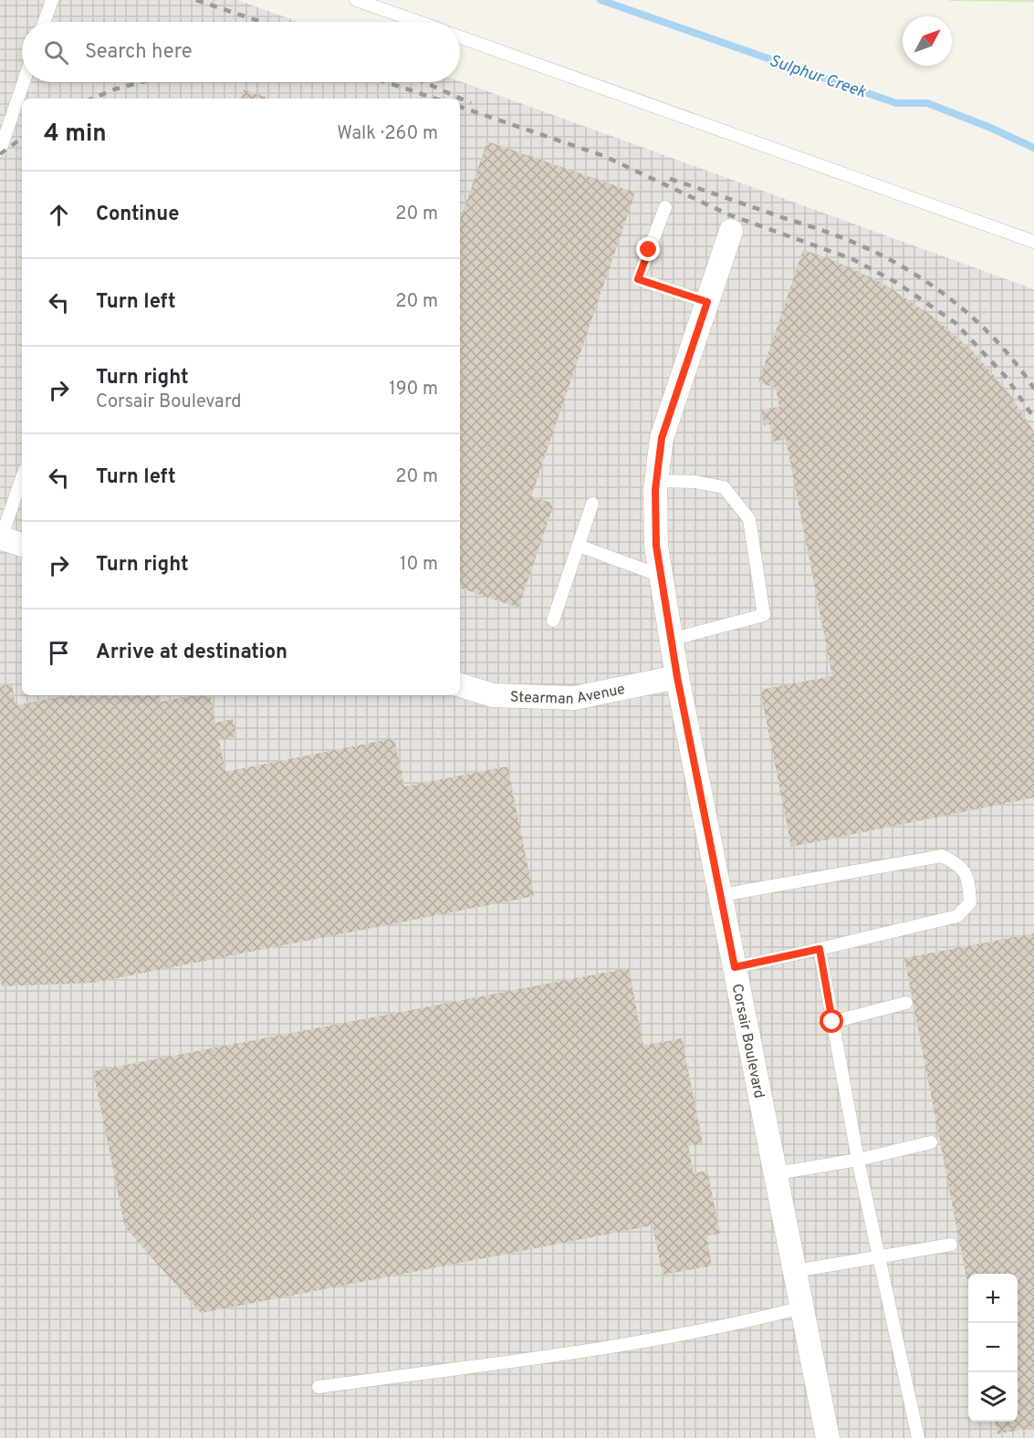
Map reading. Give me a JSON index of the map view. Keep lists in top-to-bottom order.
{
  "streets": {
    "street": ["Stearman Avenue", "Corsair Boulevard"]
  },
  "crossings": [
    ["Stearman Avenue", "Corsair Boulevard"]
  ],
  "water": ["Sulphur Creek"],
  "north": "top right",
  "page": {
    "search": "Search here",
    "heading": ["4 min", "Walk · 260 m"],
    "list": [
      ["Continue", "20 m"],
      ["Turn left", "20 m"],
      ["Turn right", "Corsair Boulevard", "190 m"],
      ["Turn left", "20 m"],
      ["Turn right", "10 m"],
      "Arrive at destination"
    ],
    "map_buttons": ["+", "−"]
  }
}
